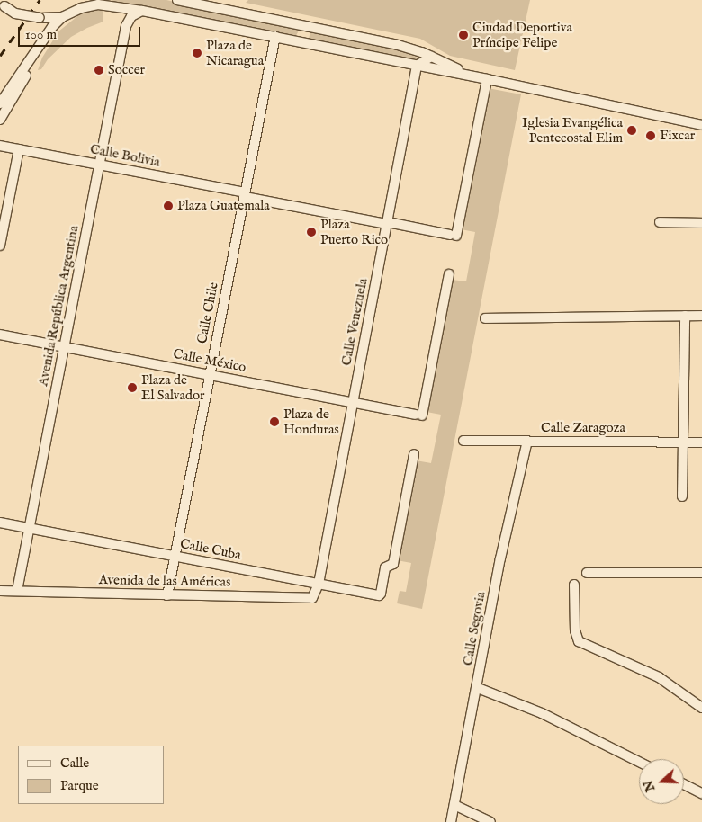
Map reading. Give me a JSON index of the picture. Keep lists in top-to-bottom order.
{
  "streets": {
    "street": [
      "Calle Bolivia",
      "Avenida República Argentina",
      "Calle Chile",
      "Calle Venezuela",
      "Calle México",
      "Calle Zaragoza",
      "Calle Cuba",
      "Avenida de las Américas",
      "Calle Segovia"
    ]
  },
  "crossings": [
    ["Calle Bolivia", "Avenida República Argentina"],
    ["Calle Bolivia", "Calle Chile"],
    ["Calle Bolivia", "Calle Venezuela"],
    ["Avenida República Argentina", "Calle México"],
    ["Avenida República Argentina", "Calle Cuba"],
    ["Avenida República Argentina", "Avenida de las Américas"],
    ["Calle Chile", "Calle México"],
    ["Calle Chile", "Calle Cuba"],
    ["Calle Chile", "Avenida de las Américas"],
    ["Calle Venezuela", "Calle México"],
    ["Calle Venezuela", "Calle Cuba"],
    ["Calle Venezuela", "Avenida de las Américas"],
    ["Calle Zaragoza", "Calle Segovia"],
    ["Calle Cuba", "Avenida de las Américas"]
  ],
  "places": [
    "Ciudad Deportiva Príncipe Felipe",
    "Plaza de Nicaragua",
    "Soccer",
    "Iglesia Evangélica Pentecostal Elim",
    "Fixcar",
    "Plaza Guatemala",
    "Plaza Puerto Rico",
    "Plaza de El Salvador",
    "Plaza de Honduras"
  ],
  "legend": ["Calle", "Parque"],
  "scale_bar": "100 m",
  "north": "left"
}
